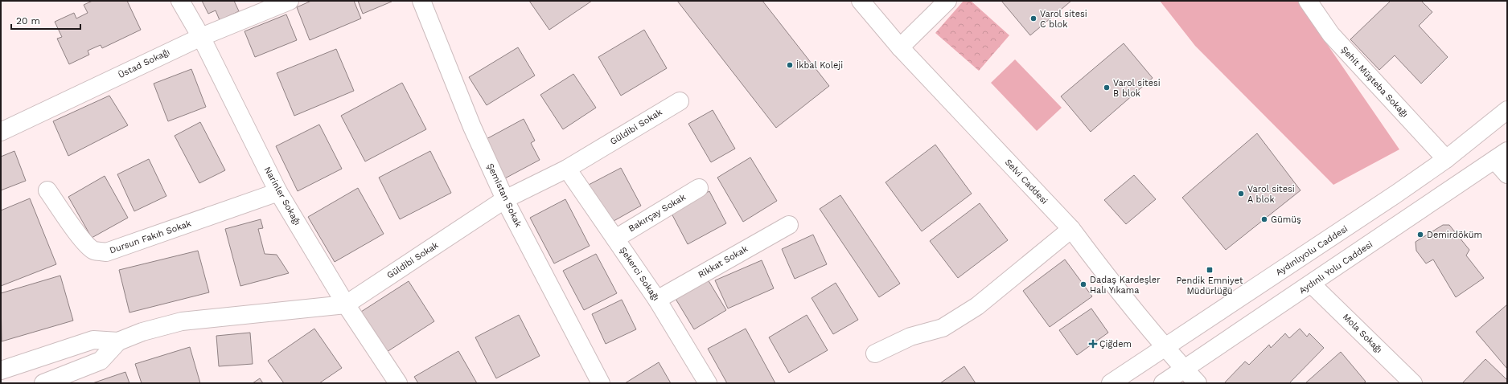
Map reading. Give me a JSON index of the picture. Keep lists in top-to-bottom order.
{
  "streets": {
    "street": [
      "Üstad Sokağı",
      "Şehit Müşteba Sokağı",
      "Güldibi Sokak",
      "Selvi Caddesi",
      "Şemistan Sokak",
      "Narinler Sokağı",
      "Bakırçay Sokak",
      "Dursun Fakıh Sokak",
      "Aydınlıyolu Caddesi",
      "Rikkat Sokak",
      "Aydınlı Yolu Caddesi",
      "Şekerci Sokağı",
      "Mola Sokağı"
    ]
  },
  "crossings": [
    ["Üstad Sokağı", "Narinler Sokağı"],
    ["Şehit Müşteba Sokağı", "Aydınlıyolu Caddesi"],
    ["Güldibi Sokak", "Şemistan Sokak"],
    ["Güldibi Sokak", "Narinler Sokağı"],
    ["Güldibi Sokak", "Şekerci Sokağı"],
    ["Selvi Caddesi", "Aydınlıyolu Caddesi"],
    ["Selvi Caddesi", "Aydınlı Yolu Caddesi"],
    ["Narinler Sokağı", "Dursun Fakıh Sokak"],
    ["Bakırçay Sokak", "Şekerci Sokağı"],
    ["Rikkat Sokak", "Şekerci Sokağı"],
    ["Aydınlı Yolu Caddesi", "Mola Sokağı"]
  ],
  "places": {
    "other": [
      "Varol sitesi C blok",
      "İkbal Koleji",
      "Varol sitesi B blok",
      "Varol sitesi A blok",
      "Gümüş",
      "Demirdöküm",
      "Dadaş Kardeşler Halı Yıkama"
    ],
    "transit": ["Pendik Emniyet Müdürlüğü"],
    "health": ["Çiğdem"]
  },
  "scale_bar": "20 m"
}
